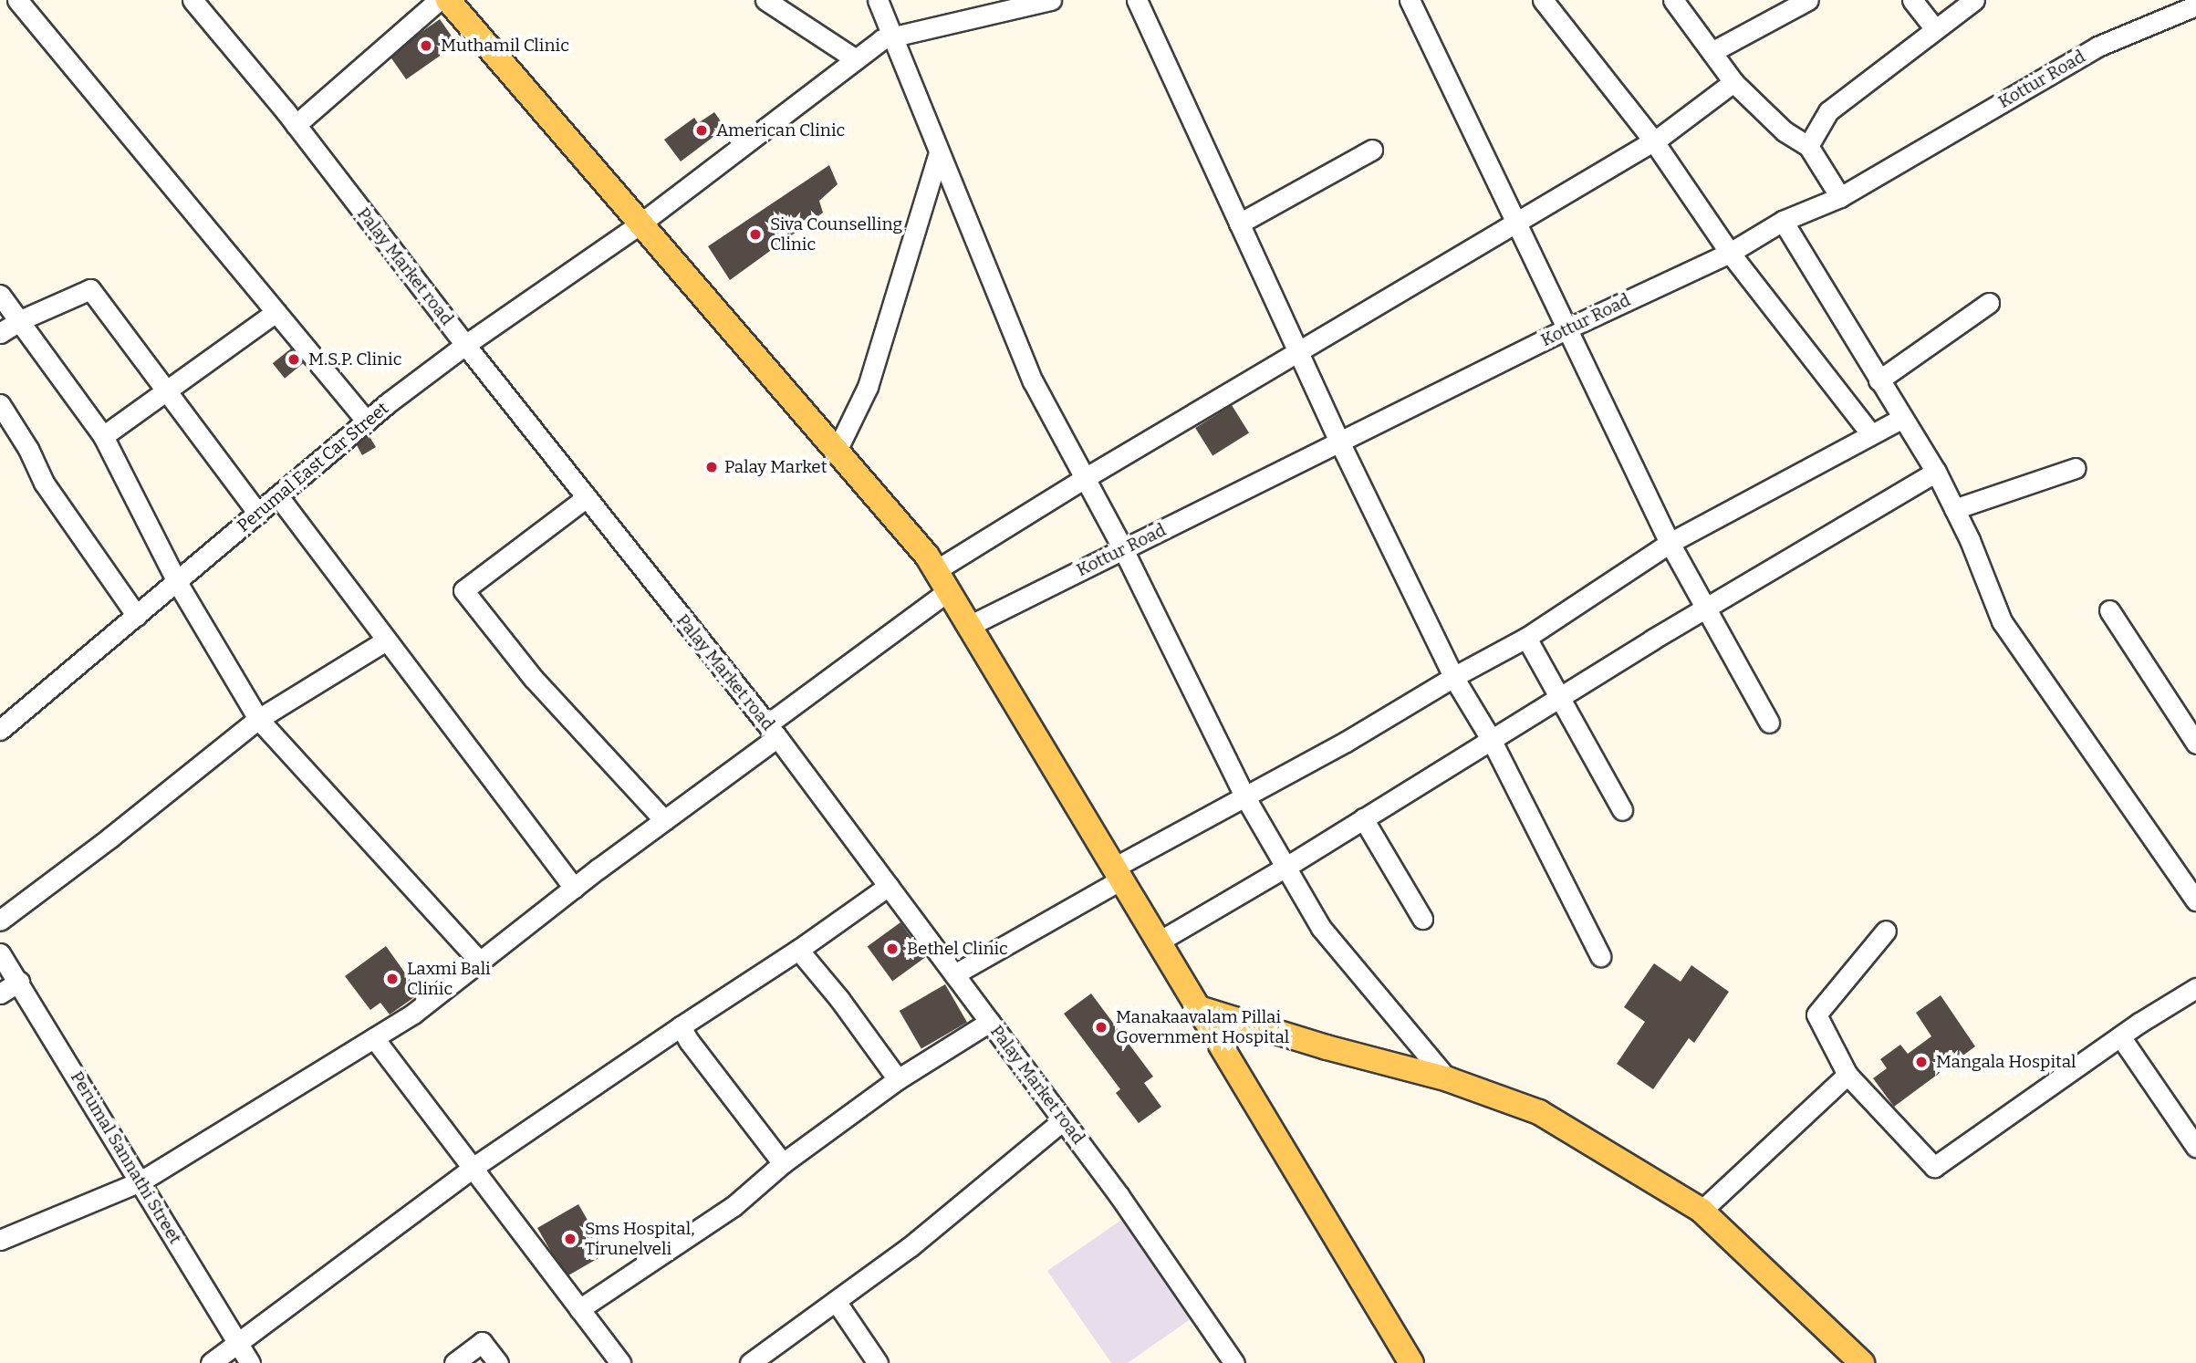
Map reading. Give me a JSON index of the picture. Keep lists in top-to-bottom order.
{
  "streets": {
    "street": [
      "Kottur Road",
      "Palay Market road",
      "Perumal East Car Street",
      "Perumal Sannathi Street"
    ]
  },
  "crossings": [
    ["Palay Market road", "Perumal East Car Street"]
  ],
  "places": [
    "Muthamil Clinic",
    "American Clinic",
    "Siva Counselling Clinic",
    "M.S.P. Clinic",
    "Palay Market",
    "Bethel Clinic",
    "Laxmi Bali Clinic",
    "Manakaavalam Pillai Government Hospital",
    "Mangala Hospital",
    "Sms Hospital, Tirunelveli"
  ]
}
